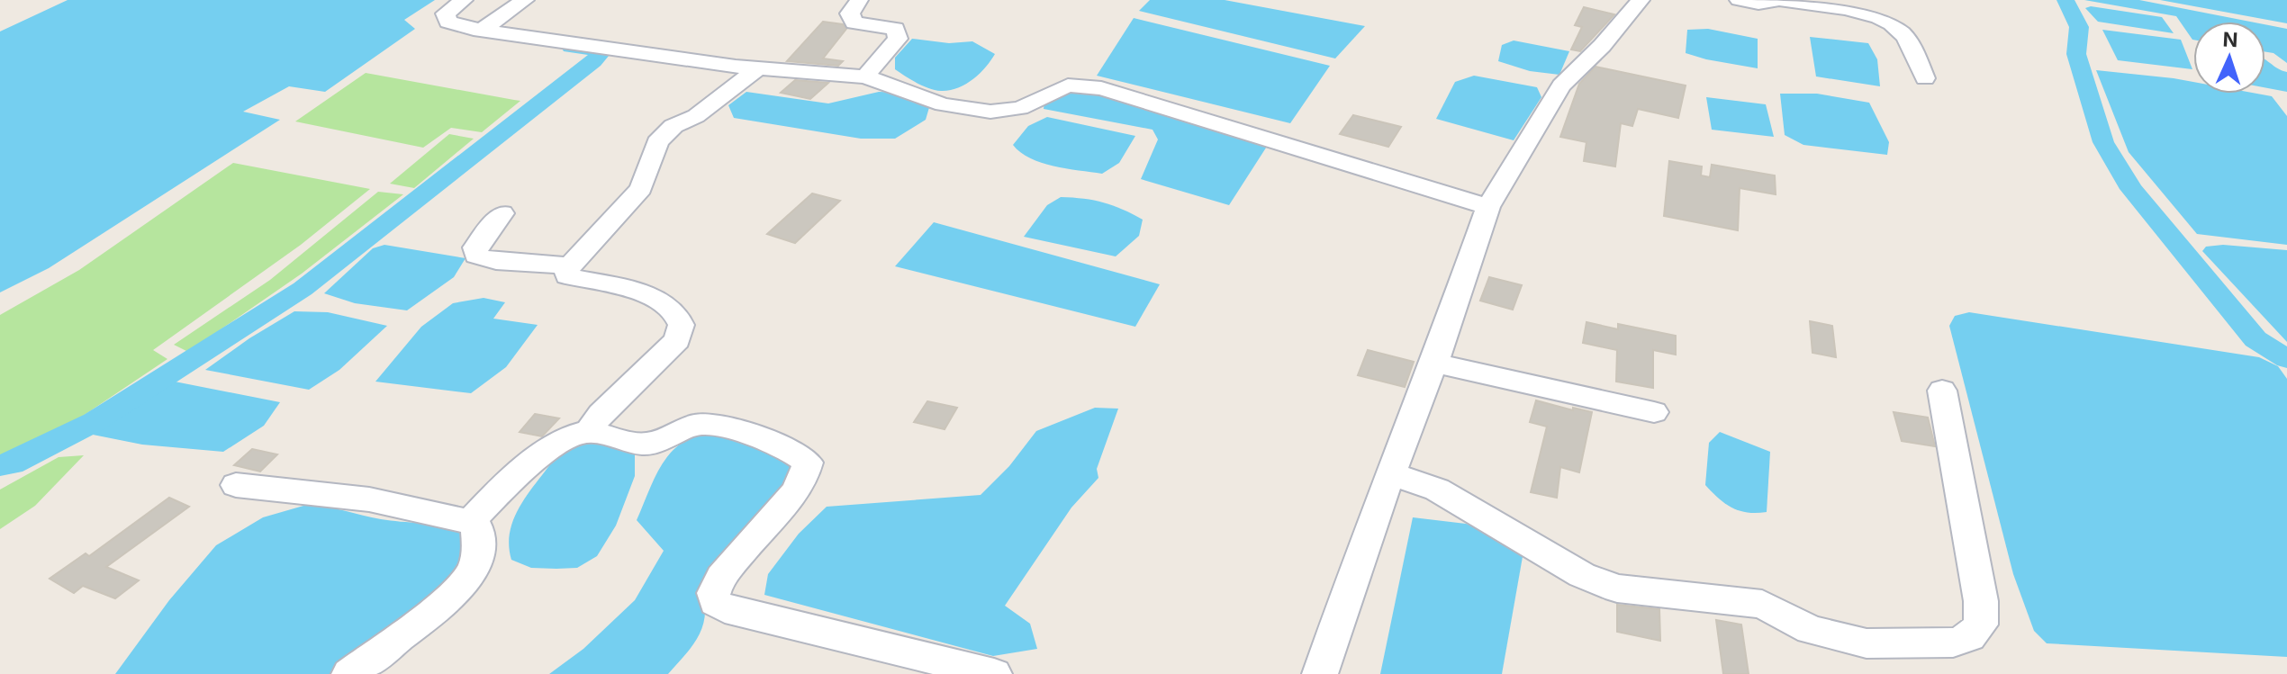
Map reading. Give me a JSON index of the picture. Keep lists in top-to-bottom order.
{
  "north": "top"
}
